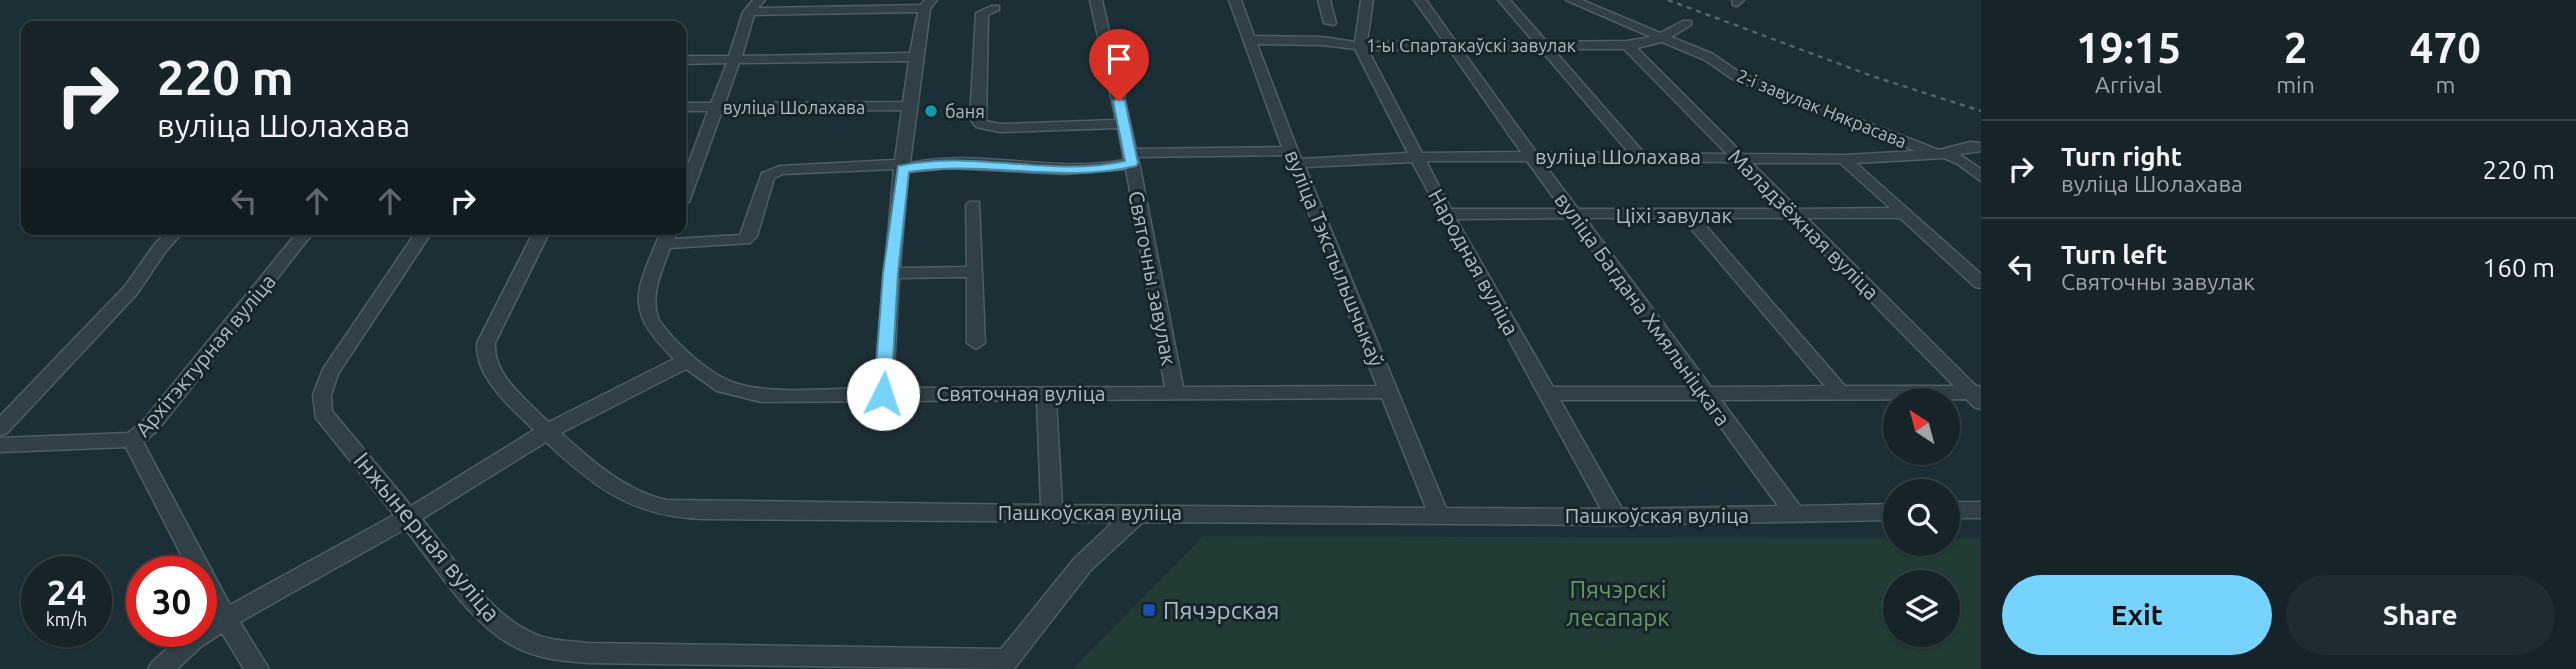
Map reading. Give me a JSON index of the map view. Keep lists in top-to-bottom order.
{
  "streets": {
    "street": [
      "1-ы Спартакаўскі завулак",
      "вуліца Шолахава",
      "2-і завулак Някрасава",
      "Ціхі завулак",
      "Маладзёжная вуліца",
      "вуліца Тэкстыльшчыкаў",
      "Народная вуліца",
      "Святочны завулак",
      "вуліца Багдана Хмяльніцкага",
      "Архітэктурная вуліца",
      "Святочная вуліца",
      "Пашкоўская вуліца",
      "Інжынерная вуліца"
    ]
  },
  "crossings": [
    ["1-ы Спартакаўскі завулак", "2-і завулак Някрасава"],
    ["1-ы Спартакаўскі завулак", "Маладзёжная вуліца"],
    ["1-ы Спартакаўскі завулак", "вуліца Тэкстыльшчыкаў"],
    ["1-ы Спартакаўскі завулак", "Народная вуліца"],
    ["1-ы Спартакаўскі завулак", "вуліца Багдана Хмяльніцкага"],
    ["вуліца Шолахава", "2-і завулак Някрасава"],
    ["вуліца Шолахава", "Маладзёжная вуліца"],
    ["вуліца Шолахава", "вуліца Тэкстыльшчыкаў"],
    ["вуліца Шолахава", "Народная вуліца"],
    ["вуліца Шолахава", "Святочны завулак"],
    ["вуліца Шолахава", "вуліца Багдана Хмяльніцкага"],
    ["вуліца Шолахава", "Святочная вуліца"],
    ["Ціхі завулак", "Маладзёжная вуліца"],
    ["Ціхі завулак", "Народная вуліца"],
    ["Ціхі завулак", "вуліца Багдана Хмяльніцкага"],
    ["вуліца Тэкстыльшчыкаў", "Святочная вуліца"],
    ["вуліца Тэкстыльшчыкаў", "Пашкоўская вуліца"],
    ["Народная вуліца", "Пашкоўская вуліца"],
    ["Святочны завулак", "Святочная вуліца"],
    ["вуліца Багдана Хмяльніцкага", "Пашкоўская вуліца"]
  ],
  "parks": ["Пячэрскі лесапарк"],
  "places": {
    "other": ["баня"],
    "transit": ["Пячэрская"]
  },
  "north": "top left",
  "page": {
    "eta": [
      "19:15",
      "Arrival",
      "2",
      "min",
      "470",
      "m"
    ],
    "turn": ["220 m", "вуліца Шолахава"],
    "list": [
      {
        "name": "Turn right",
        "note": "вуліца Шолахава",
        "value": "220 m"
      },
      {
        "name": "Turn left",
        "note": "Святочны завулак",
        "value": "160 m"
      }
    ],
    "speed": "24 km/h",
    "limit": "30",
    "buttons": ["Exit", "Share"]
  }
}
